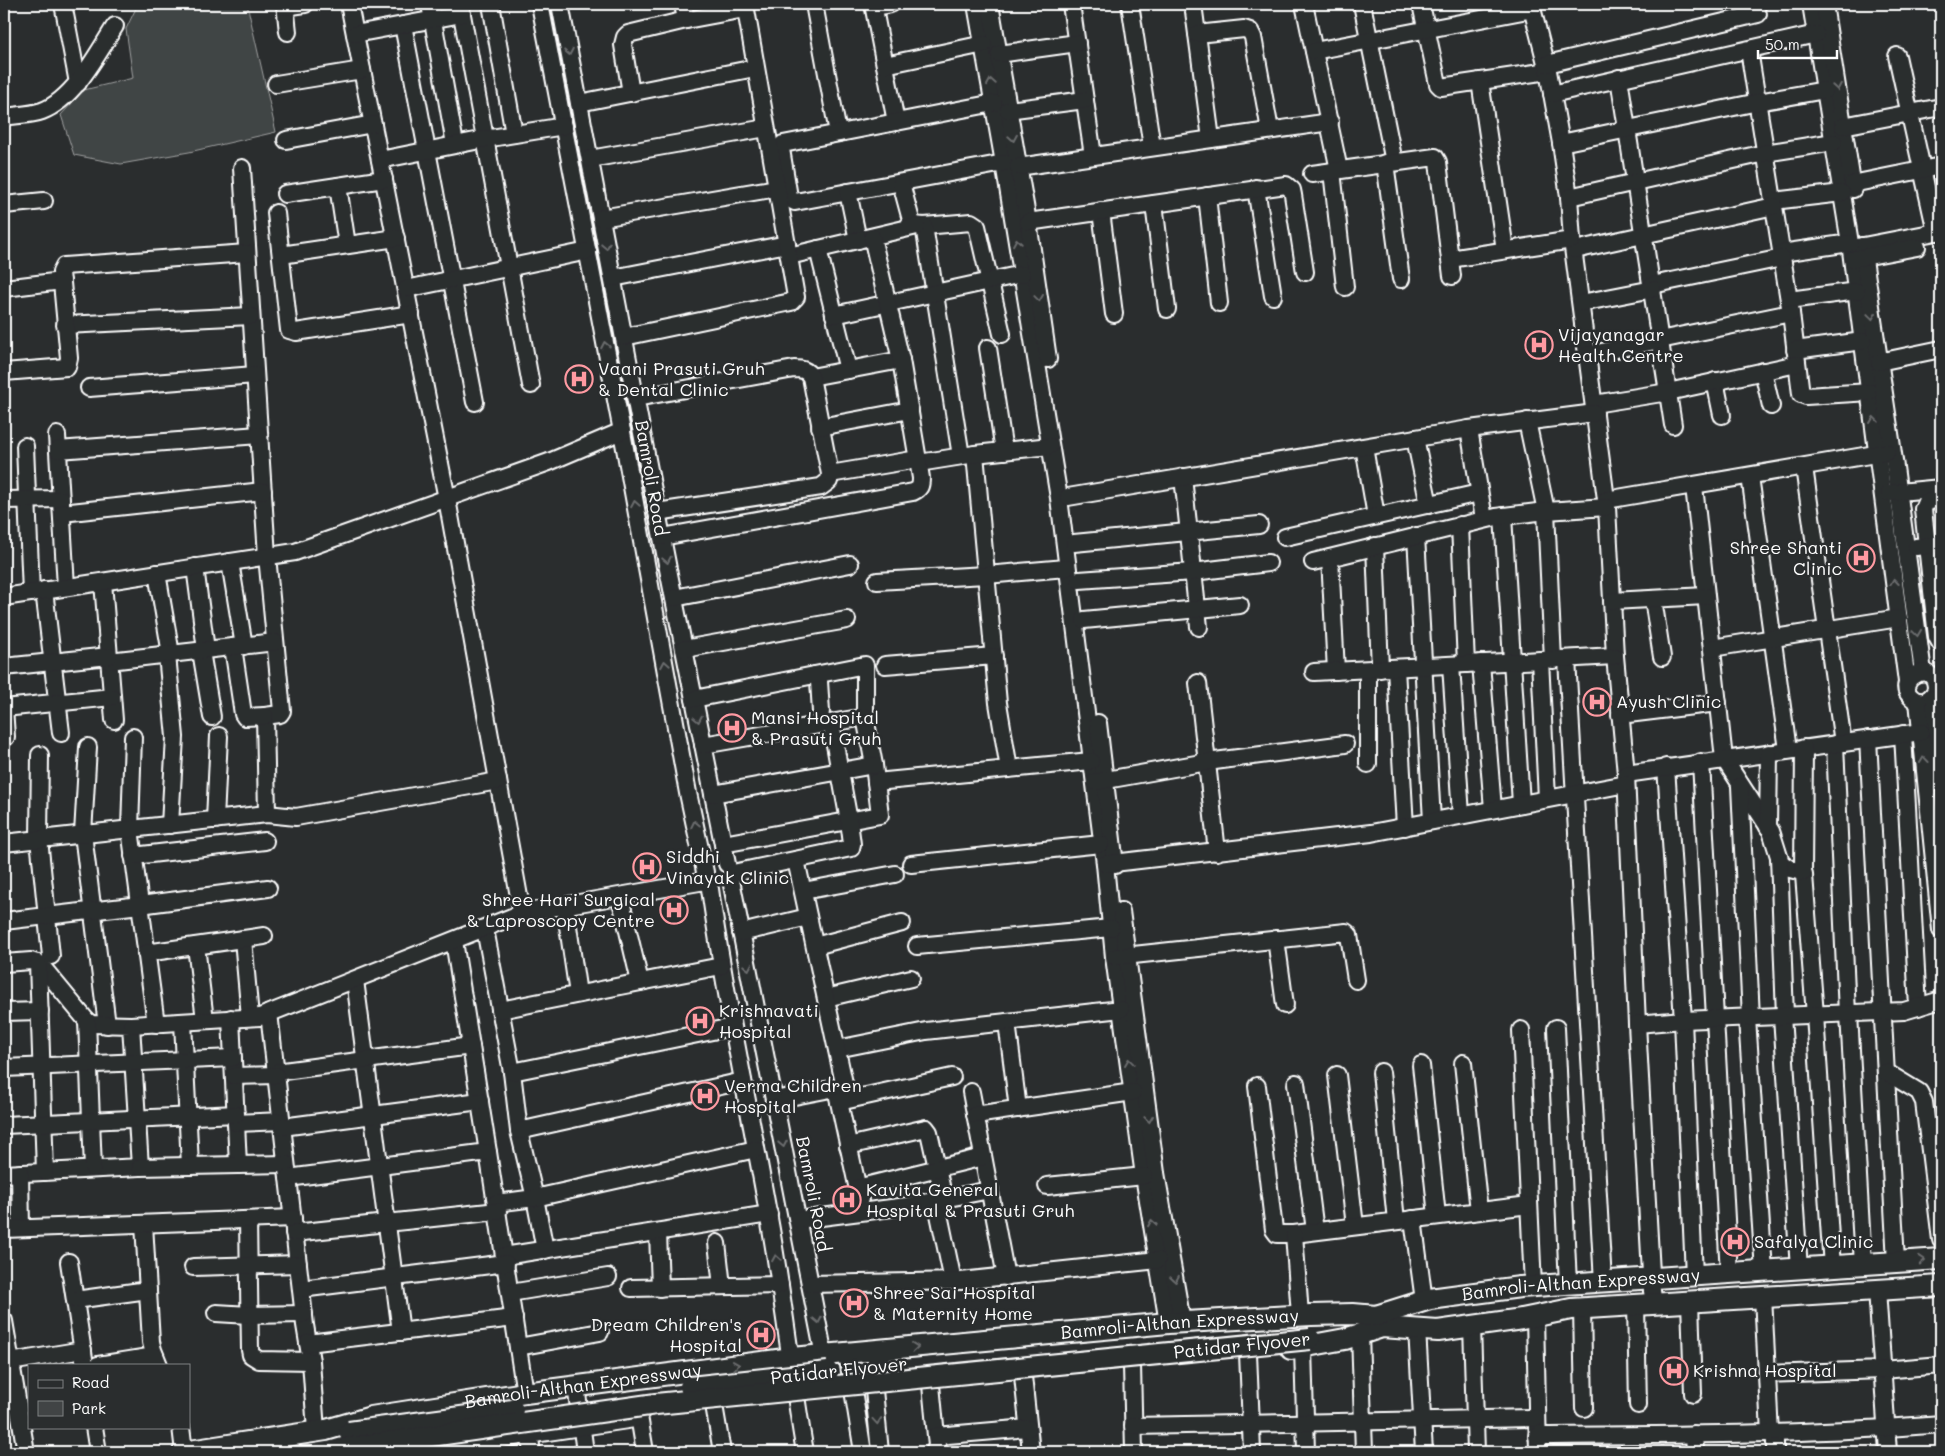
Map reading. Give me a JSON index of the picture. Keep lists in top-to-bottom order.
{
  "streets": {
    "main road": ["Bamroli-Althan Expressway", "Patidar Flyover"],
    "street": ["Bamroli Road"]
  },
  "crossings": [
    ["Bamroli Road", "Bamroli-Althan Expressway"],
    ["Bamroli-Althan Expressway", "Patidar Flyover"]
  ],
  "places": {
    "hospital": [
      "Vijayanagar Health Centre",
      "Vaani Prasuti Gruh & Dental Clinic",
      "Shree Shanti Clinic",
      "Ayush Clinic",
      "Mansi Hospital & Prasuti Gruh",
      "Siddhi Vinayak Clinic",
      "Shree Hari Surgical & Laproscopy Centre",
      "Krishnavati Hospital",
      "Verma Children Hospital",
      "Kavita General Hospital & Prasuti Gruh",
      "Safalya Clinic",
      "Shree Sai Hospital & Maternity Home",
      "Dream Children's Hospital",
      "Krishna Hospital"
    ]
  },
  "legend": ["Road", "Park"],
  "scale_bar": "50 m"
}
